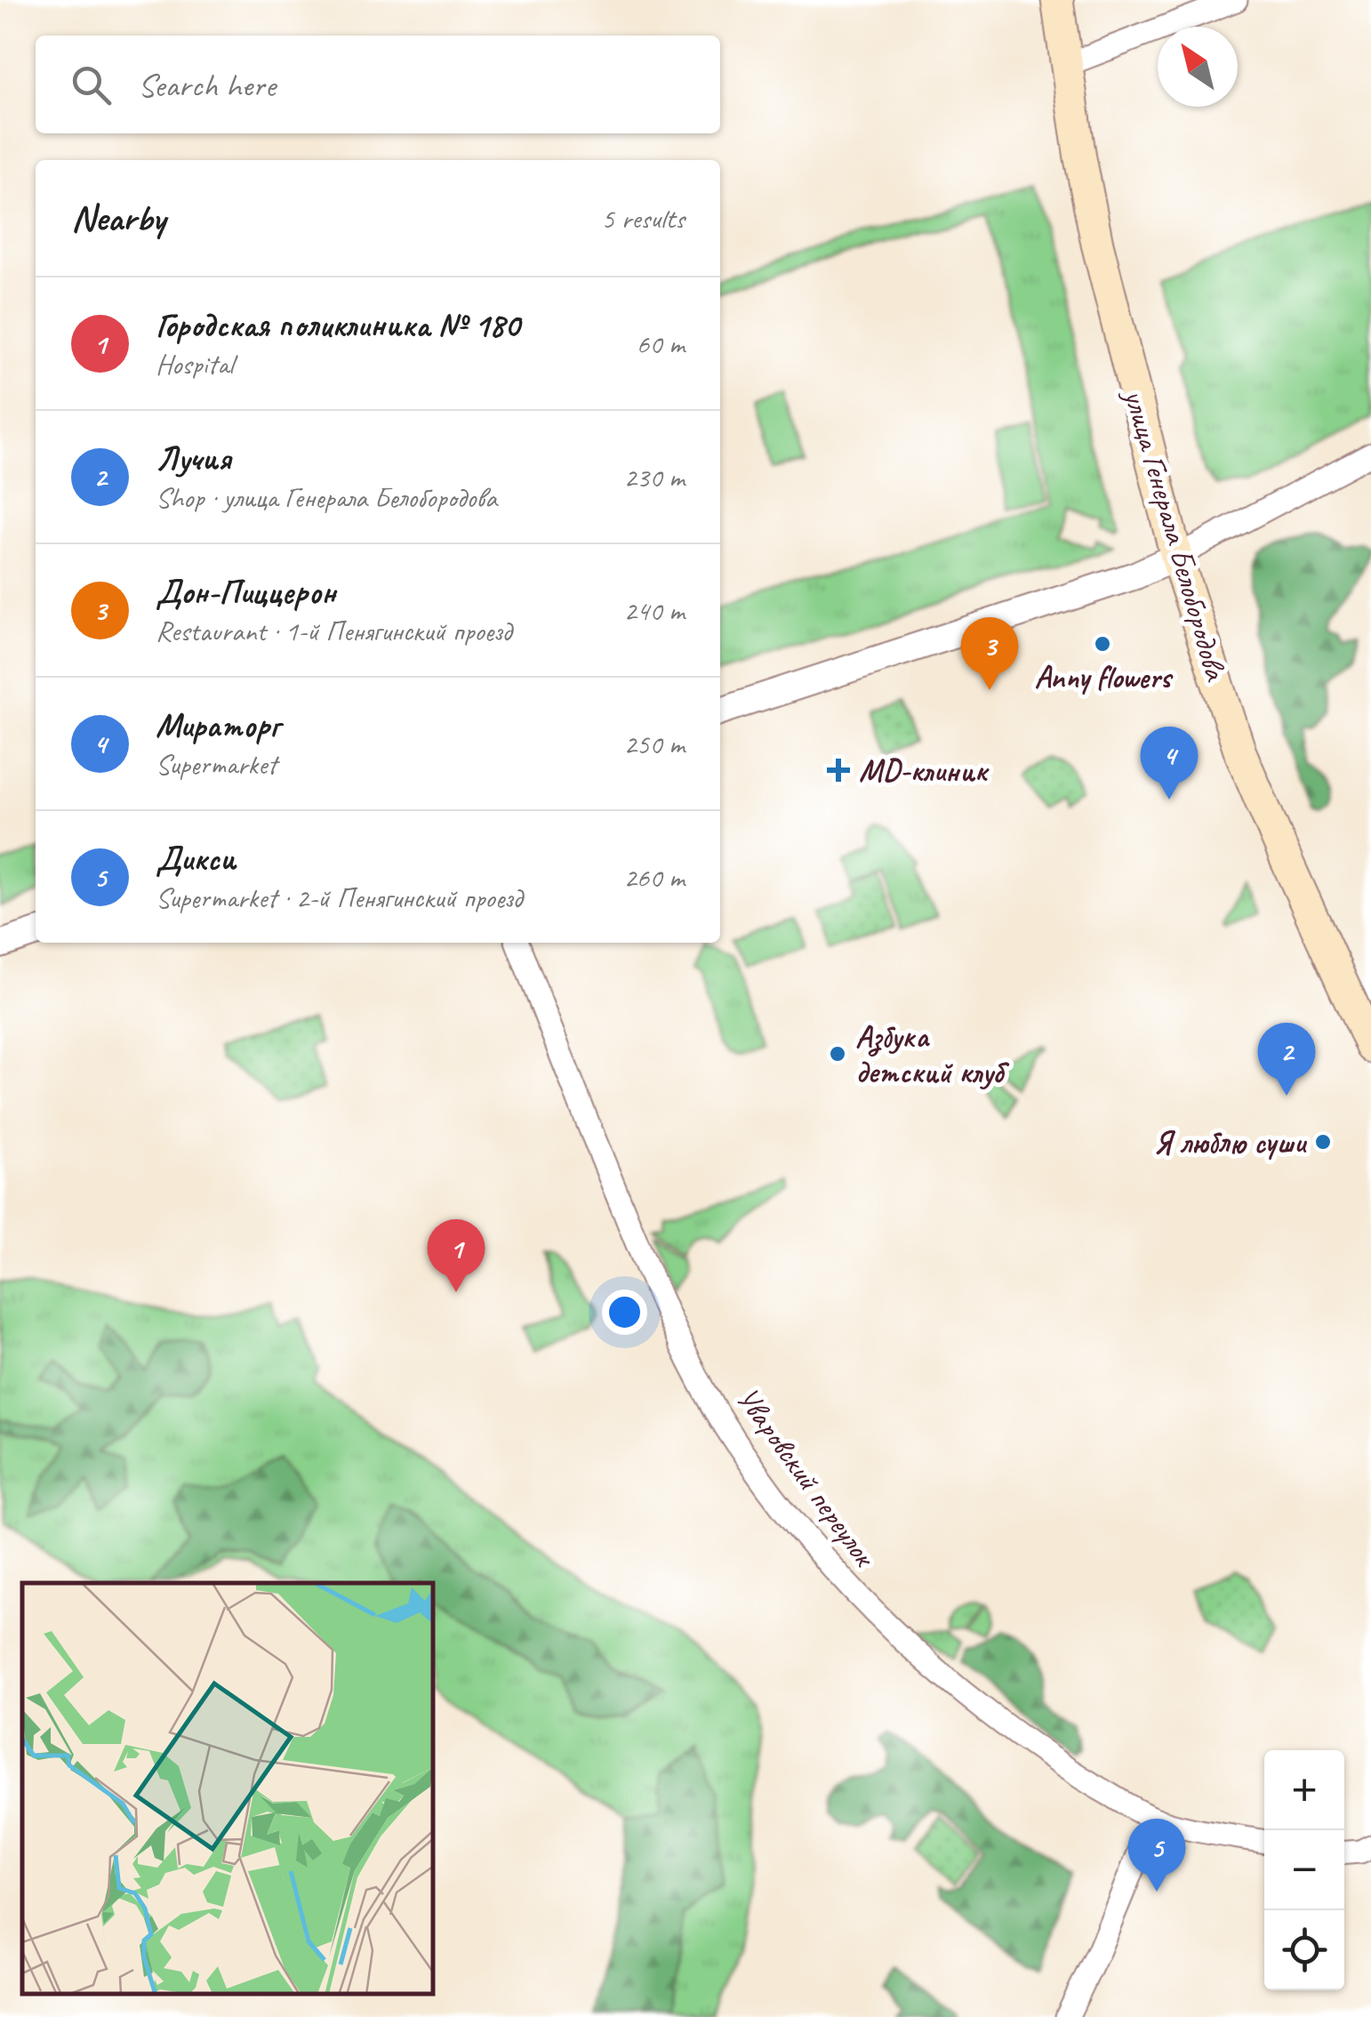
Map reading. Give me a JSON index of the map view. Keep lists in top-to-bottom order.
{
  "streets": {
    "main road": ["улица Генерала Белобородова"],
    "street": ["Уваровский переулок"]
  },
  "places": {
    "other": ["Anny flowers", "Азбука детский клуб", "Я люблю суши"],
    "health": ["MD-клиник"]
  },
  "north": "top left",
  "page": {
    "search": "Search here",
    "heading": ["Nearby", "5 results"],
    "list": [
      {
        "mark": "1",
        "name": "Городская поликлиника № 180",
        "note": "Hospital",
        "value": "60 m"
      },
      {
        "mark": "2",
        "name": "Лучия",
        "note": "Shop · улица Генерала Белобородова",
        "value": "230 m"
      },
      {
        "mark": "3",
        "name": "Дон-Пиццерон",
        "note": "Restaurant · 1-й Пенягинский проезд",
        "value": "240 m"
      },
      {
        "mark": "4",
        "name": "Мираторг",
        "note": "Supermarket",
        "value": "250 m"
      },
      {
        "mark": "5",
        "name": "Дикси",
        "note": "Supermarket · 2-й Пенягинский проезд",
        "value": "260 m"
      }
    ],
    "pins": [
      "3",
      "4",
      "2",
      "1",
      "5"
    ],
    "map_buttons": ["+", "−"]
  }
}
